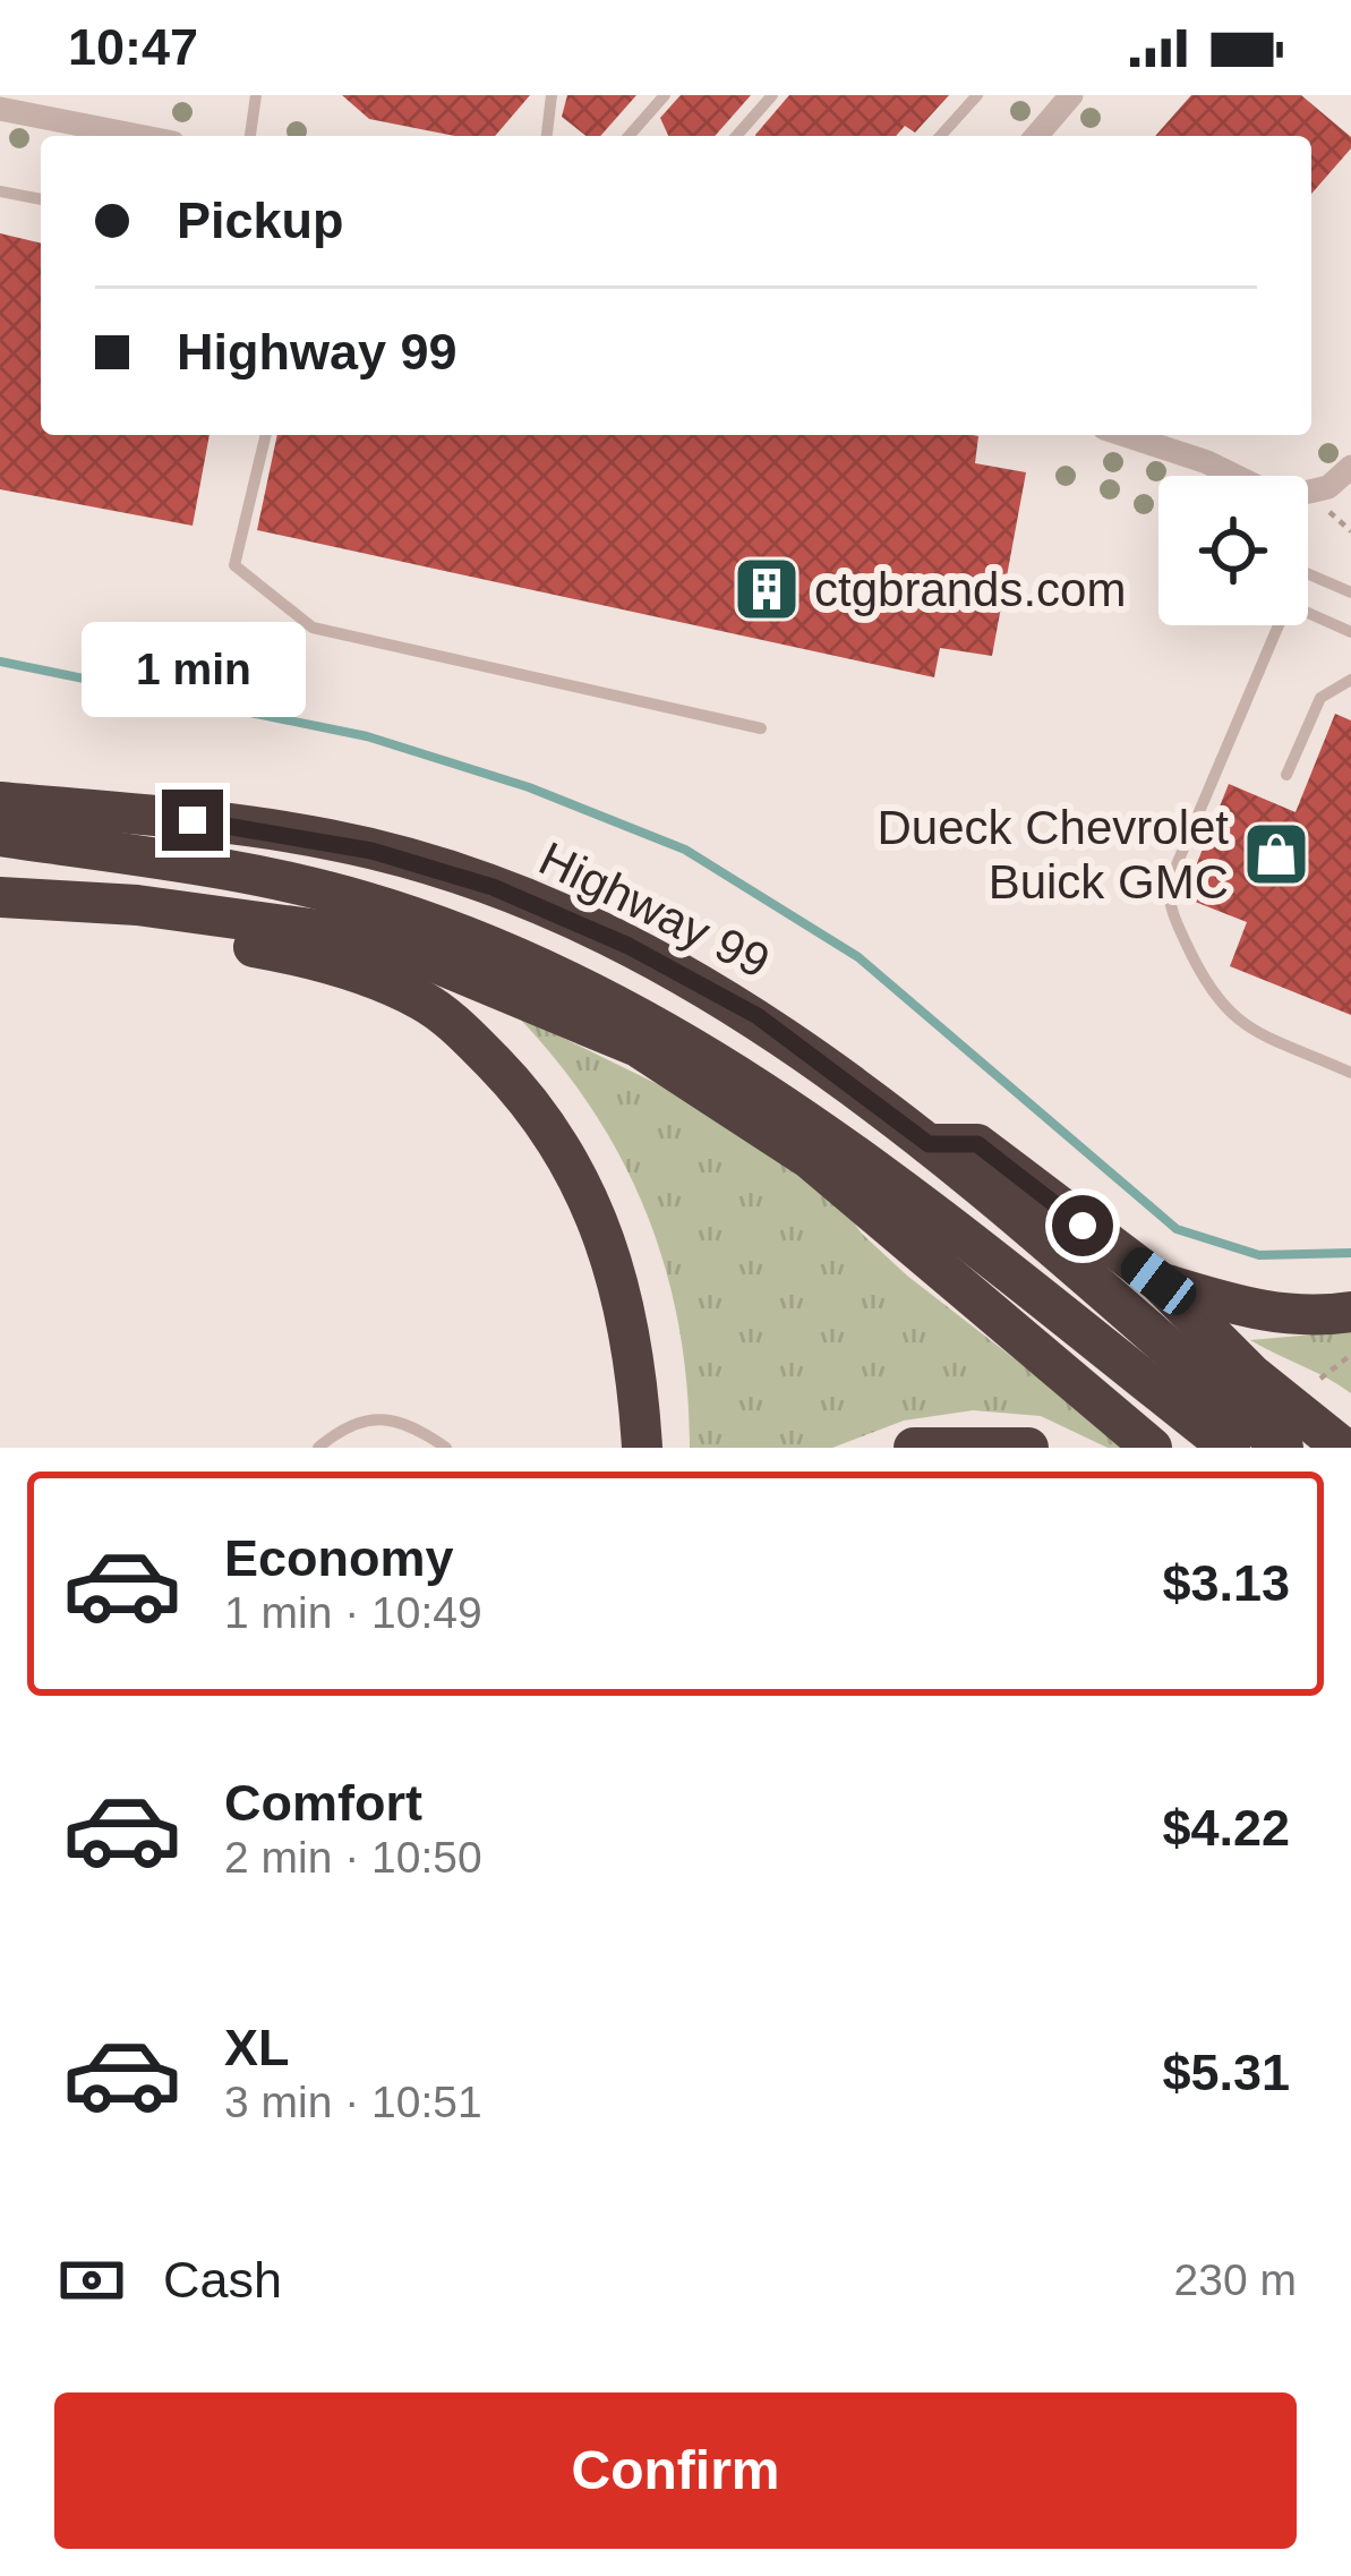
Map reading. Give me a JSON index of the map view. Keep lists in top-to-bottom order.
{
  "streets": {
    "highway": ["Highway 99"]
  },
  "places": {
    "building": ["ctgbrands.com"],
    "shop": ["Dueck Chevrolet Buick GMC"]
  },
  "page": {
    "status": "10:47",
    "banner": ["Pickup", "Highway 99"],
    "bubble": "1 min",
    "list": [
      {
        "name": "Economy",
        "note": "1 min · 10:49",
        "value": "$3.13"
      },
      {
        "name": "Comfort",
        "note": "2 min · 10:50",
        "value": "$4.22"
      },
      {
        "name": "XL",
        "note": "3 min · 10:51",
        "value": "$5.31"
      }
    ],
    "pay": ["Cash", "230 m"],
    "buttons": "Confirm"
  }
}
